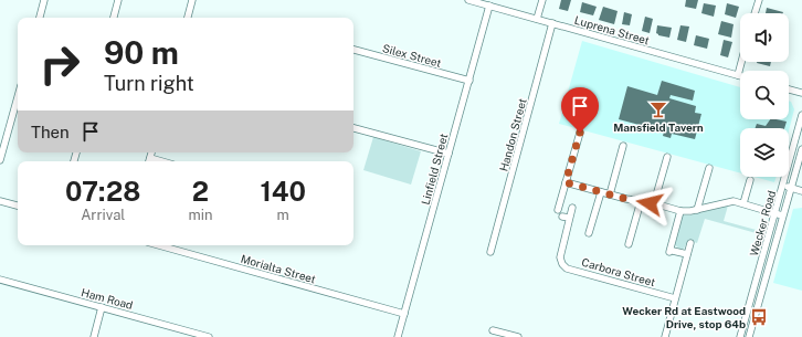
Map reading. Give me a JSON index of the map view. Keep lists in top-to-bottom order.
{
  "streets": {
    "street": [
      "Luprena Street",
      "Silex Street",
      "Handon Street",
      "Linfield Street",
      "Wecker Road",
      "Morialta Street",
      "Carbora Street",
      "Ham Road"
    ]
  },
  "crossings": [
    ["Luprena Street", "Handon Street"],
    ["Luprena Street", "Linfield Street"],
    ["Silex Street", "Linfield Street"],
    ["Linfield Street", "Morialta Street"]
  ],
  "places": {
    "bar": ["Mansfield Tavern"],
    "bus stop": ["Wecker Rd at Eastwood Drive, stop 64b"]
  },
  "page": {
    "turn": ["90 m", "Turn right"],
    "then": "Then",
    "eta": [
      "07:28",
      "Arrival",
      "2",
      "min",
      "140",
      "m"
    ]
  }
}
